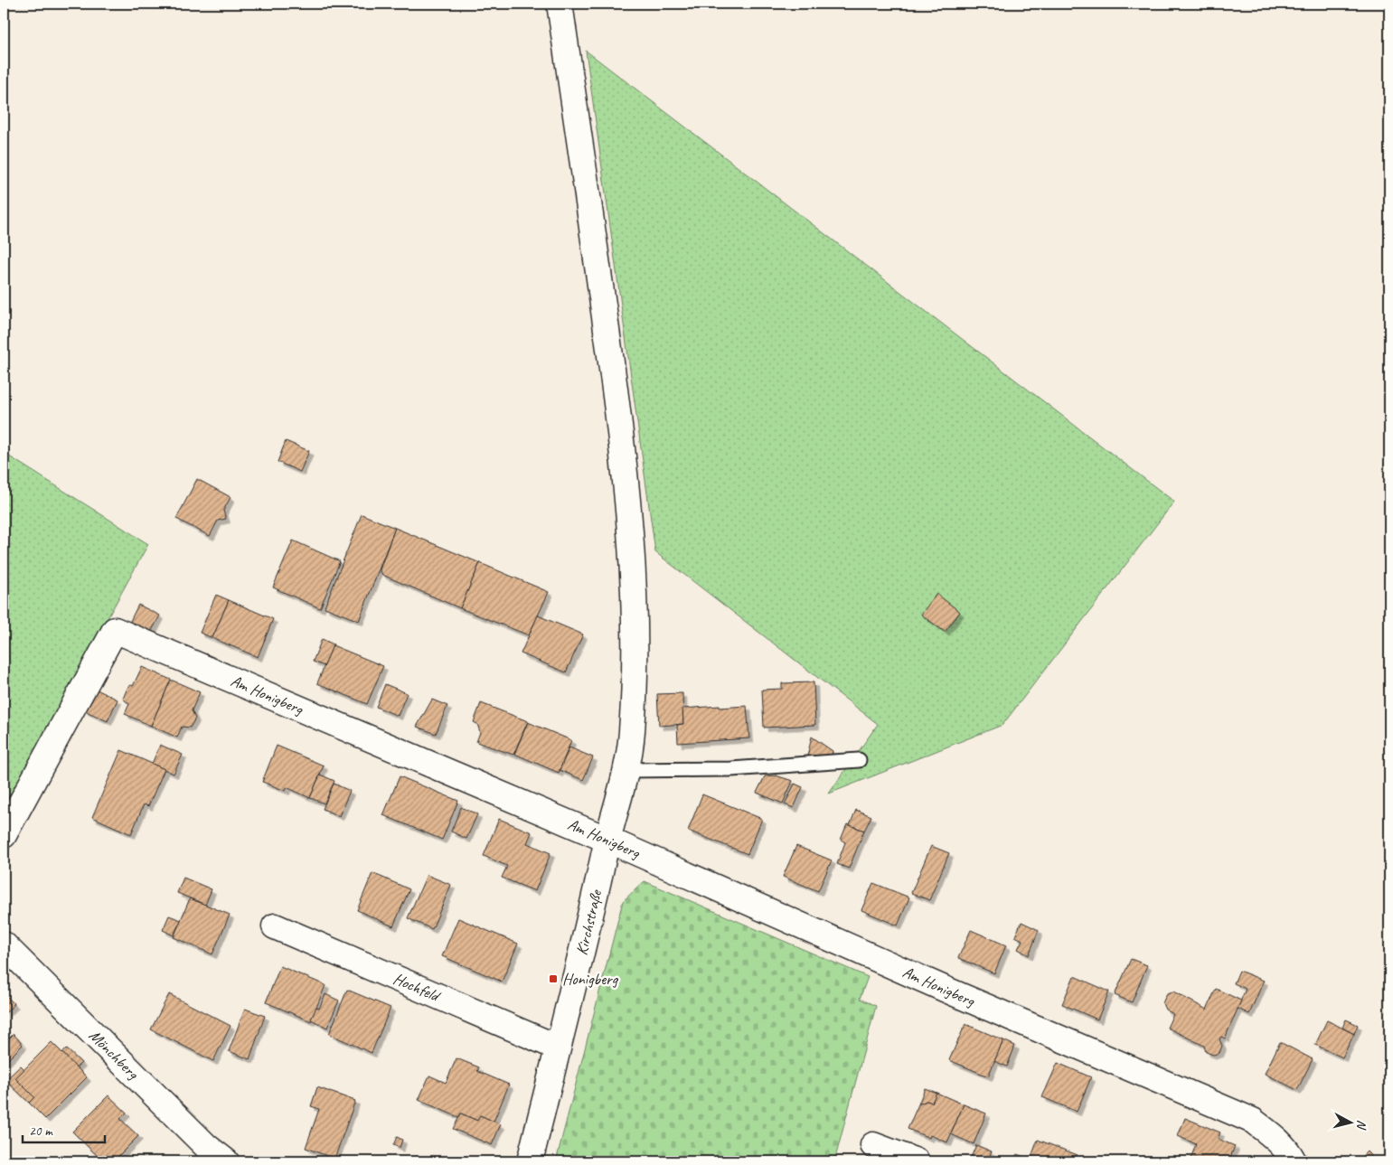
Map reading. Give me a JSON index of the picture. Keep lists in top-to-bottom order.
{
  "streets": {
    "street": [
      "Am Honigberg",
      "Kirchstraße",
      "Hochfeld",
      "Mönchberg"
    ]
  },
  "crossings": [
    ["Am Honigberg", "Kirchstraße"],
    ["Kirchstraße", "Hochfeld"]
  ],
  "places": {
    "transit": ["Honigberg"]
  },
  "scale_bar": "20 m",
  "north": "right"
}
